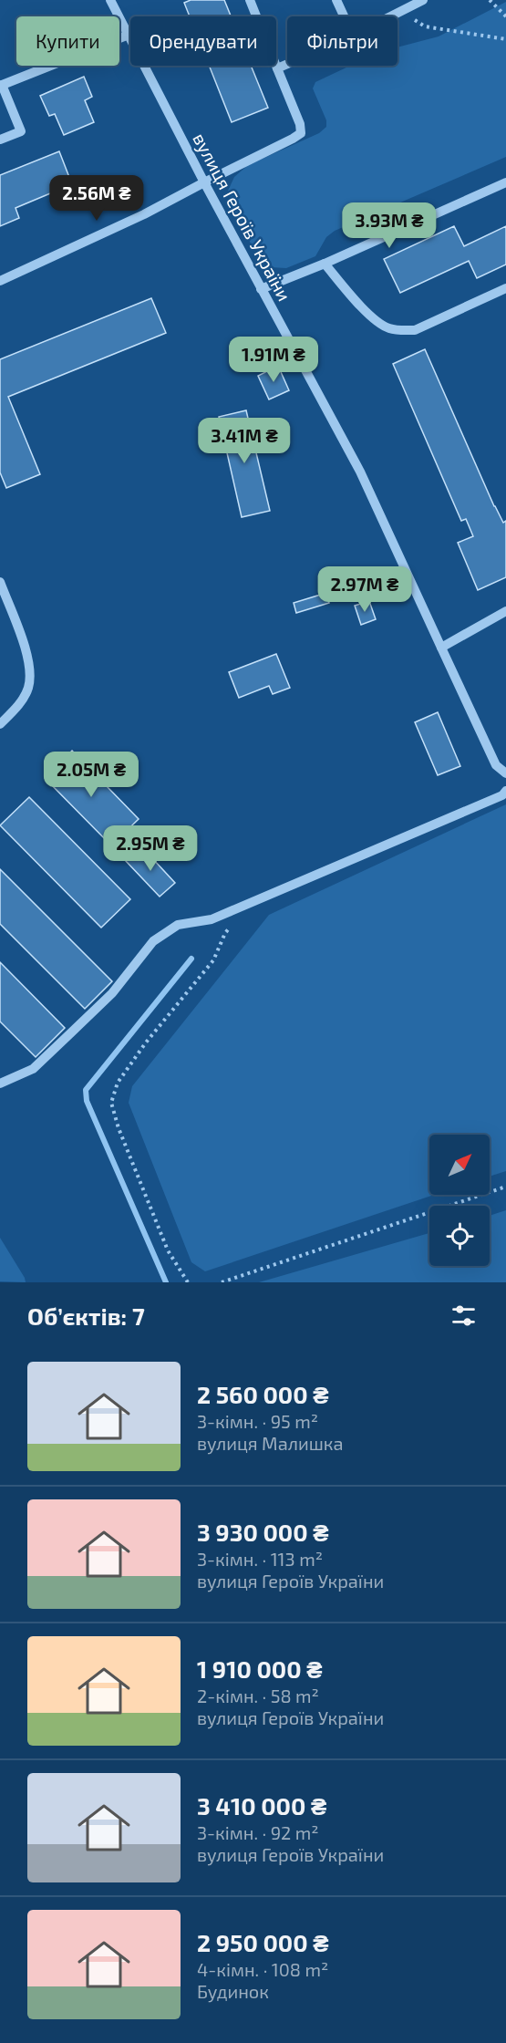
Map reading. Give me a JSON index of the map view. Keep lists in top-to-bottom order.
{
  "streets": {
    "street": ["вулиця Героїв України"]
  },
  "north": "top right",
  "page": {
    "chip": ["Купити", "Орендувати", "Фільтри"],
    "price": [
      "2.56M ₴",
      "3.93M ₴",
      "1.91M ₴",
      "3.41M ₴",
      "2.97M ₴",
      "2.05M ₴",
      "2.95M ₴"
    ],
    "heading": "Об’єктів: 7",
    "list": [
      {
        "name": "2 560 000 ₴",
        "note": "3-кімн. · 95 m² · вулиця Малишка"
      },
      {
        "name": "3 930 000 ₴",
        "note": "3-кімн. · 113 m² · вулиця Героїв України"
      },
      {
        "name": "1 910 000 ₴",
        "note": "2-кімн. · 58 m² · вулиця Героїв України"
      },
      {
        "name": "3 410 000 ₴",
        "note": "3-кімн. · 92 m² · вулиця Героїв України"
      },
      {
        "name": "2 950 000 ₴",
        "note": "4-кімн. · 108 m² · Будинок"
      }
    ]
  }
}
